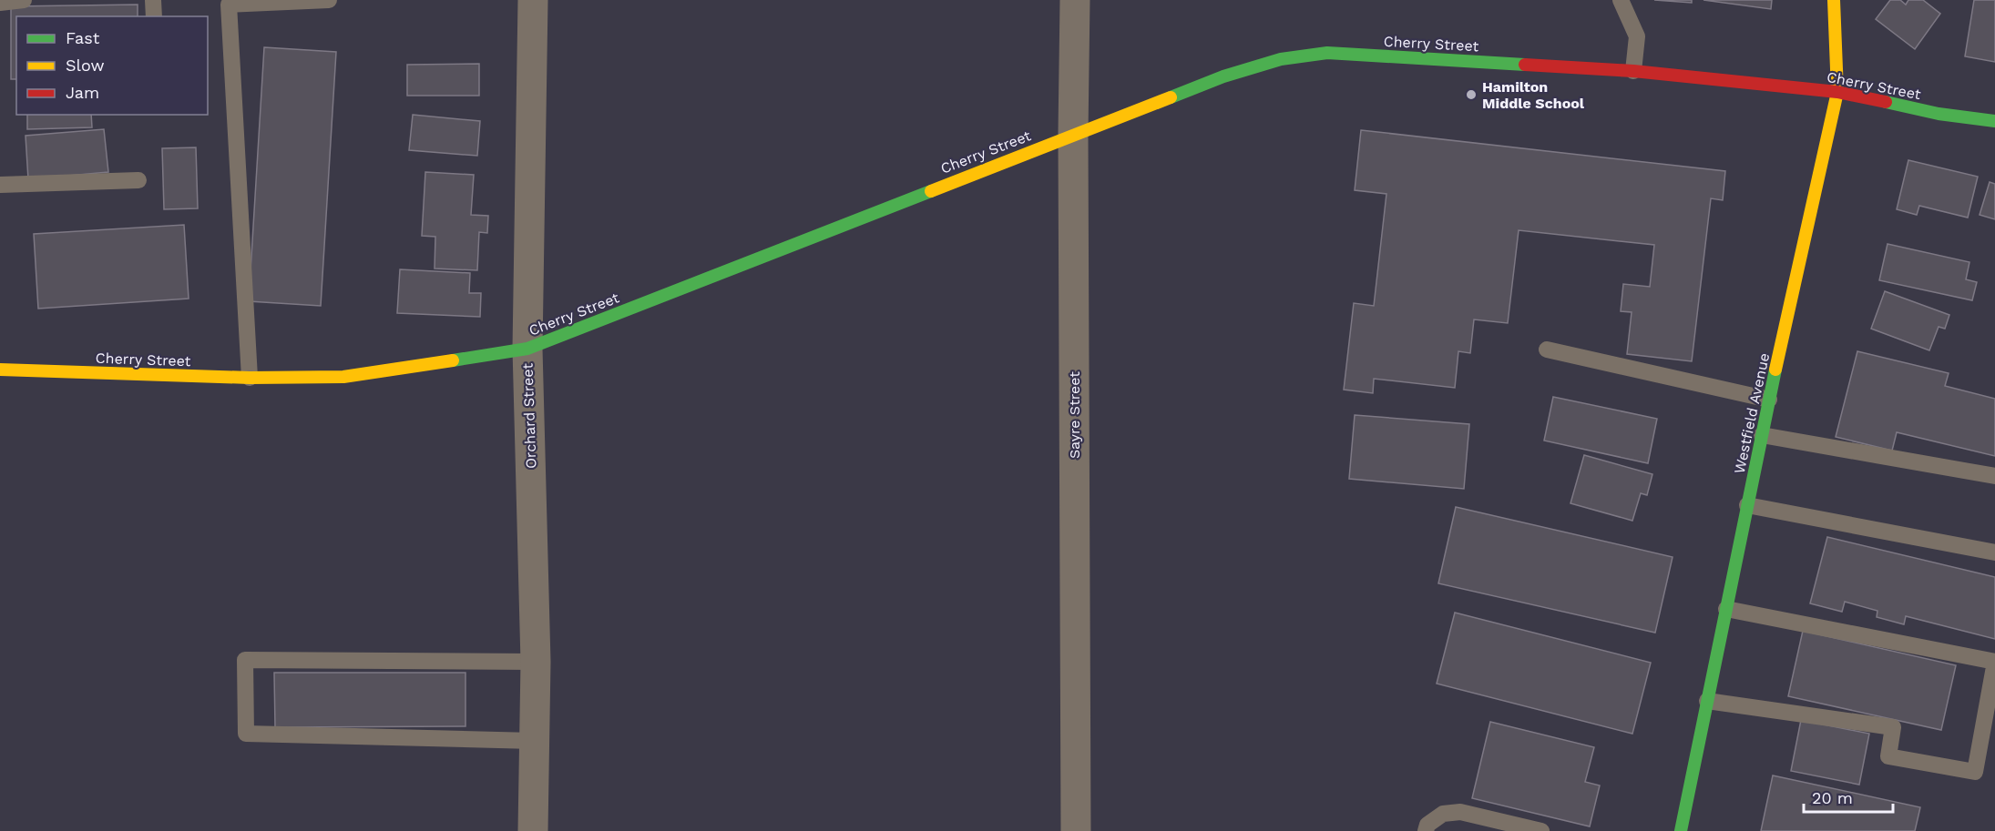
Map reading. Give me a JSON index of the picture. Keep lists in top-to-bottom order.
{
  "streets": {
    "street": [
      "Cherry Street",
      "Westfield Avenue",
      "Sayre Street",
      "Orchard Street"
    ]
  },
  "crossings": [
    ["Cherry Street", "Westfield Avenue"],
    ["Cherry Street", "Sayre Street"],
    ["Cherry Street", "Orchard Street"]
  ],
  "places": ["Hamilton Middle School"],
  "legend": ["Fast", "Slow", "Jam"],
  "scale_bar": "20 m"
}
